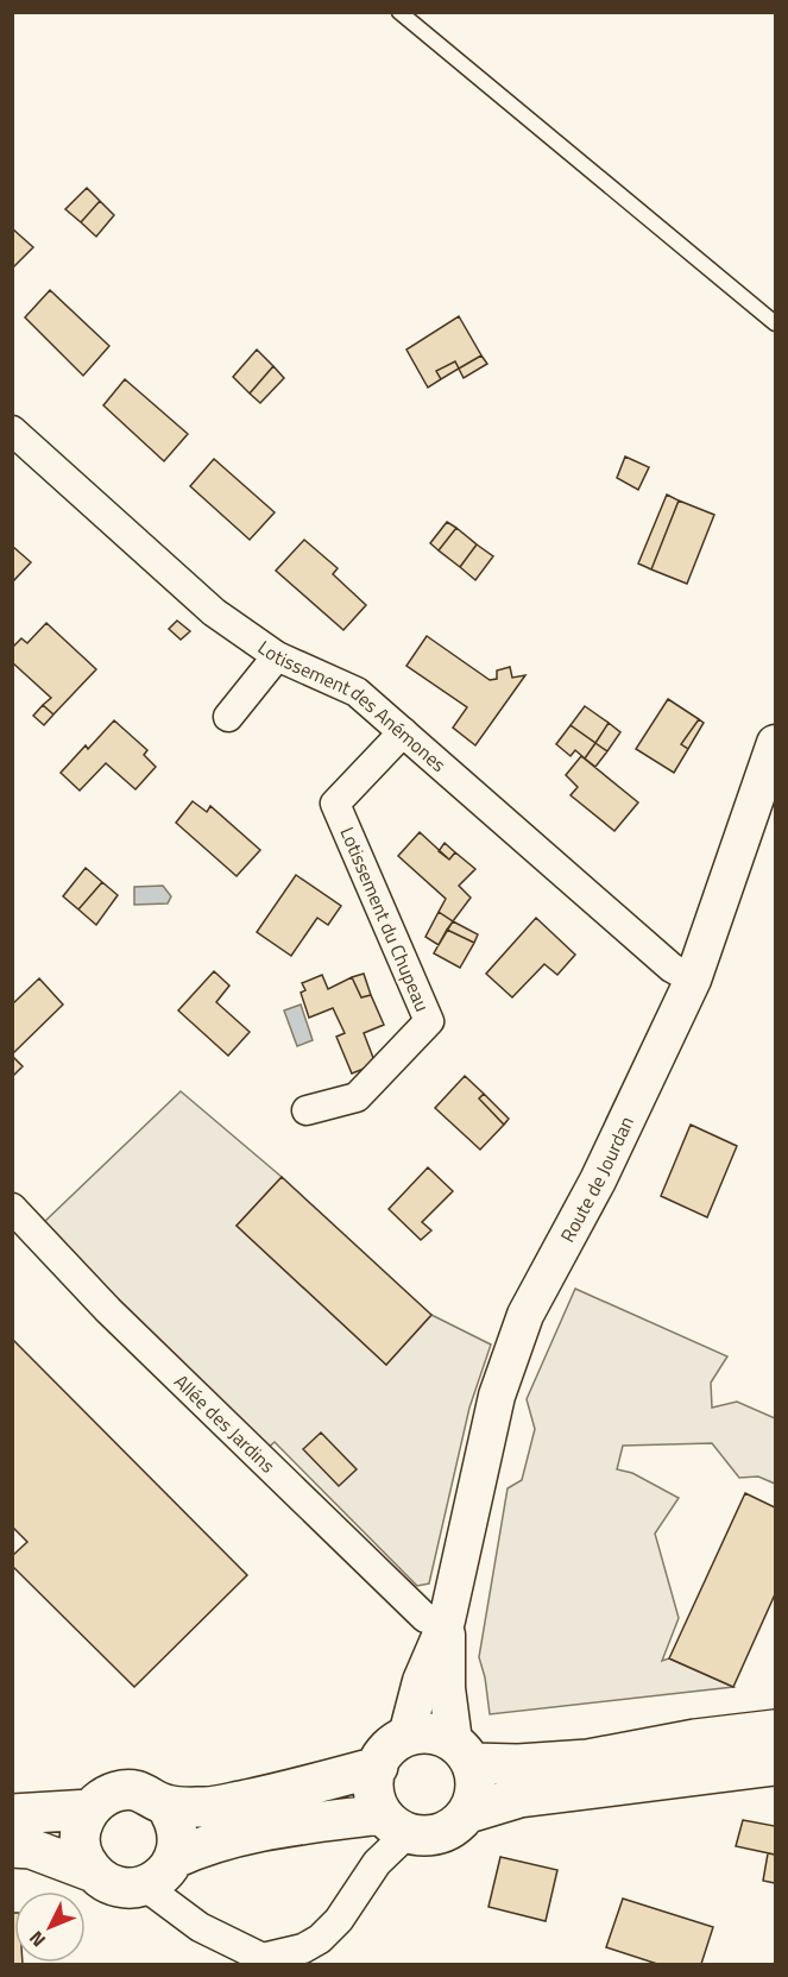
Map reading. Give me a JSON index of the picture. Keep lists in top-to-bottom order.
{
  "streets": {
    "street": [
      "Lotissement des Anémones",
      "Lotissement du Chupeau",
      "Route de Jourdan",
      "Allée des Jardins"
    ]
  },
  "crossings": [
    ["Lotissement des Anémones", "Lotissement du Chupeau"],
    ["Lotissement des Anémones", "Route de Jourdan"],
    ["Route de Jourdan", "Allée des Jardins"]
  ],
  "north": "bottom left"
}
